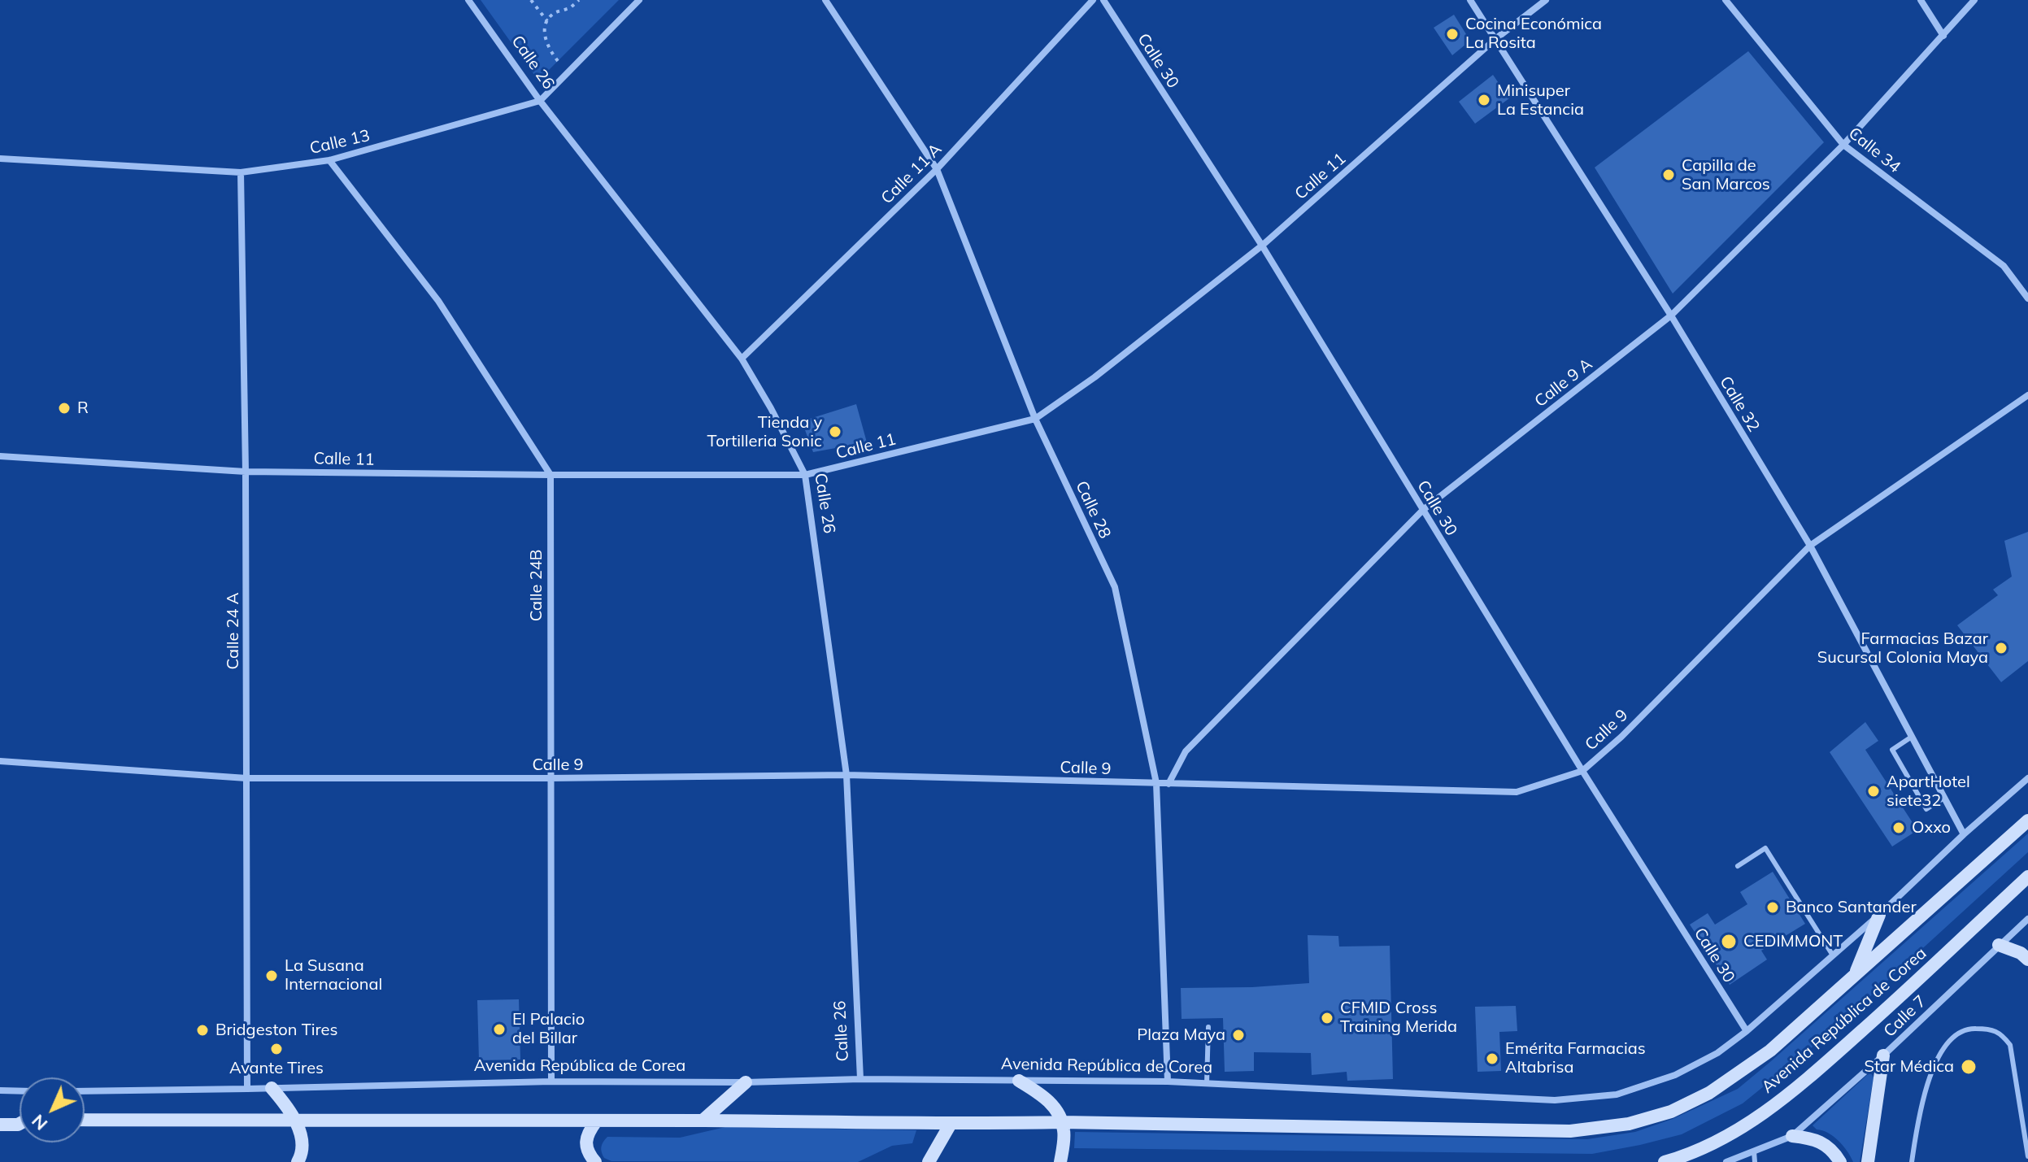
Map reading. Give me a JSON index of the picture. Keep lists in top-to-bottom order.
{
  "streets": {
    "main road": ["Avenida República de Corea"],
    "street": [
      "Calle 30",
      "Calle 26",
      "Calle 13",
      "Calle 34",
      "Calle 11 A",
      "Calle 11",
      "Calle 9 A",
      "Calle 32",
      "Calle 28",
      "Calle 24B",
      "Calle 24 A",
      "Calle 9",
      "Calle 7"
    ]
  },
  "crossings": [
    ["Calle 30", "Calle 11"],
    ["Calle 30", "Calle 9 A"],
    ["Calle 30", "Calle 9"],
    ["Calle 30", "Avenida República de Corea"],
    ["Calle 26", "Calle 13"],
    ["Calle 26", "Calle 11 A"],
    ["Calle 26", "Calle 11"],
    ["Calle 26", "Calle 9"],
    ["Calle 26", "Avenida República de Corea"],
    ["Calle 13", "Calle 24 A"],
    ["Calle 34", "Calle 9 A"],
    ["Calle 11 A", "Calle 28"],
    ["Calle 11", "Calle 32"],
    ["Calle 11", "Calle 28"],
    ["Calle 11", "Calle 24B"],
    ["Calle 11", "Calle 24 A"],
    ["Calle 9 A", "Calle 32"],
    ["Calle 9 A", "Calle 9"],
    ["Calle 32", "Calle 9"],
    ["Calle 32", "Avenida República de Corea"],
    ["Calle 28", "Calle 9"],
    ["Calle 28", "Avenida República de Corea"],
    ["Calle 24B", "Calle 9"],
    ["Calle 24B", "Avenida República de Corea"],
    ["Calle 24 A", "Calle 9"],
    ["Calle 24 A", "Avenida República de Corea"]
  ],
  "places": [
    "Cocina Económica La Rosita",
    "Minisuper La Estancia",
    "Capilla de San Marcos",
    "R",
    "Tienda y Tortilleria Sonic",
    "Farmacias Bazar Sucursal Colonia Maya",
    "ApartHotel siete32",
    "Oxxo",
    "Banco Santander",
    "CEDIMMONT",
    "La Susana Internacional",
    "CFMID Cross Training Merida",
    "El Palacio del Billar",
    "Bridgeston Tires",
    "Plaza Maya",
    "Avante Tires",
    "Emérita Farmacias Altabrisa",
    "Star Médica"
  ],
  "north": "bottom left"
}
